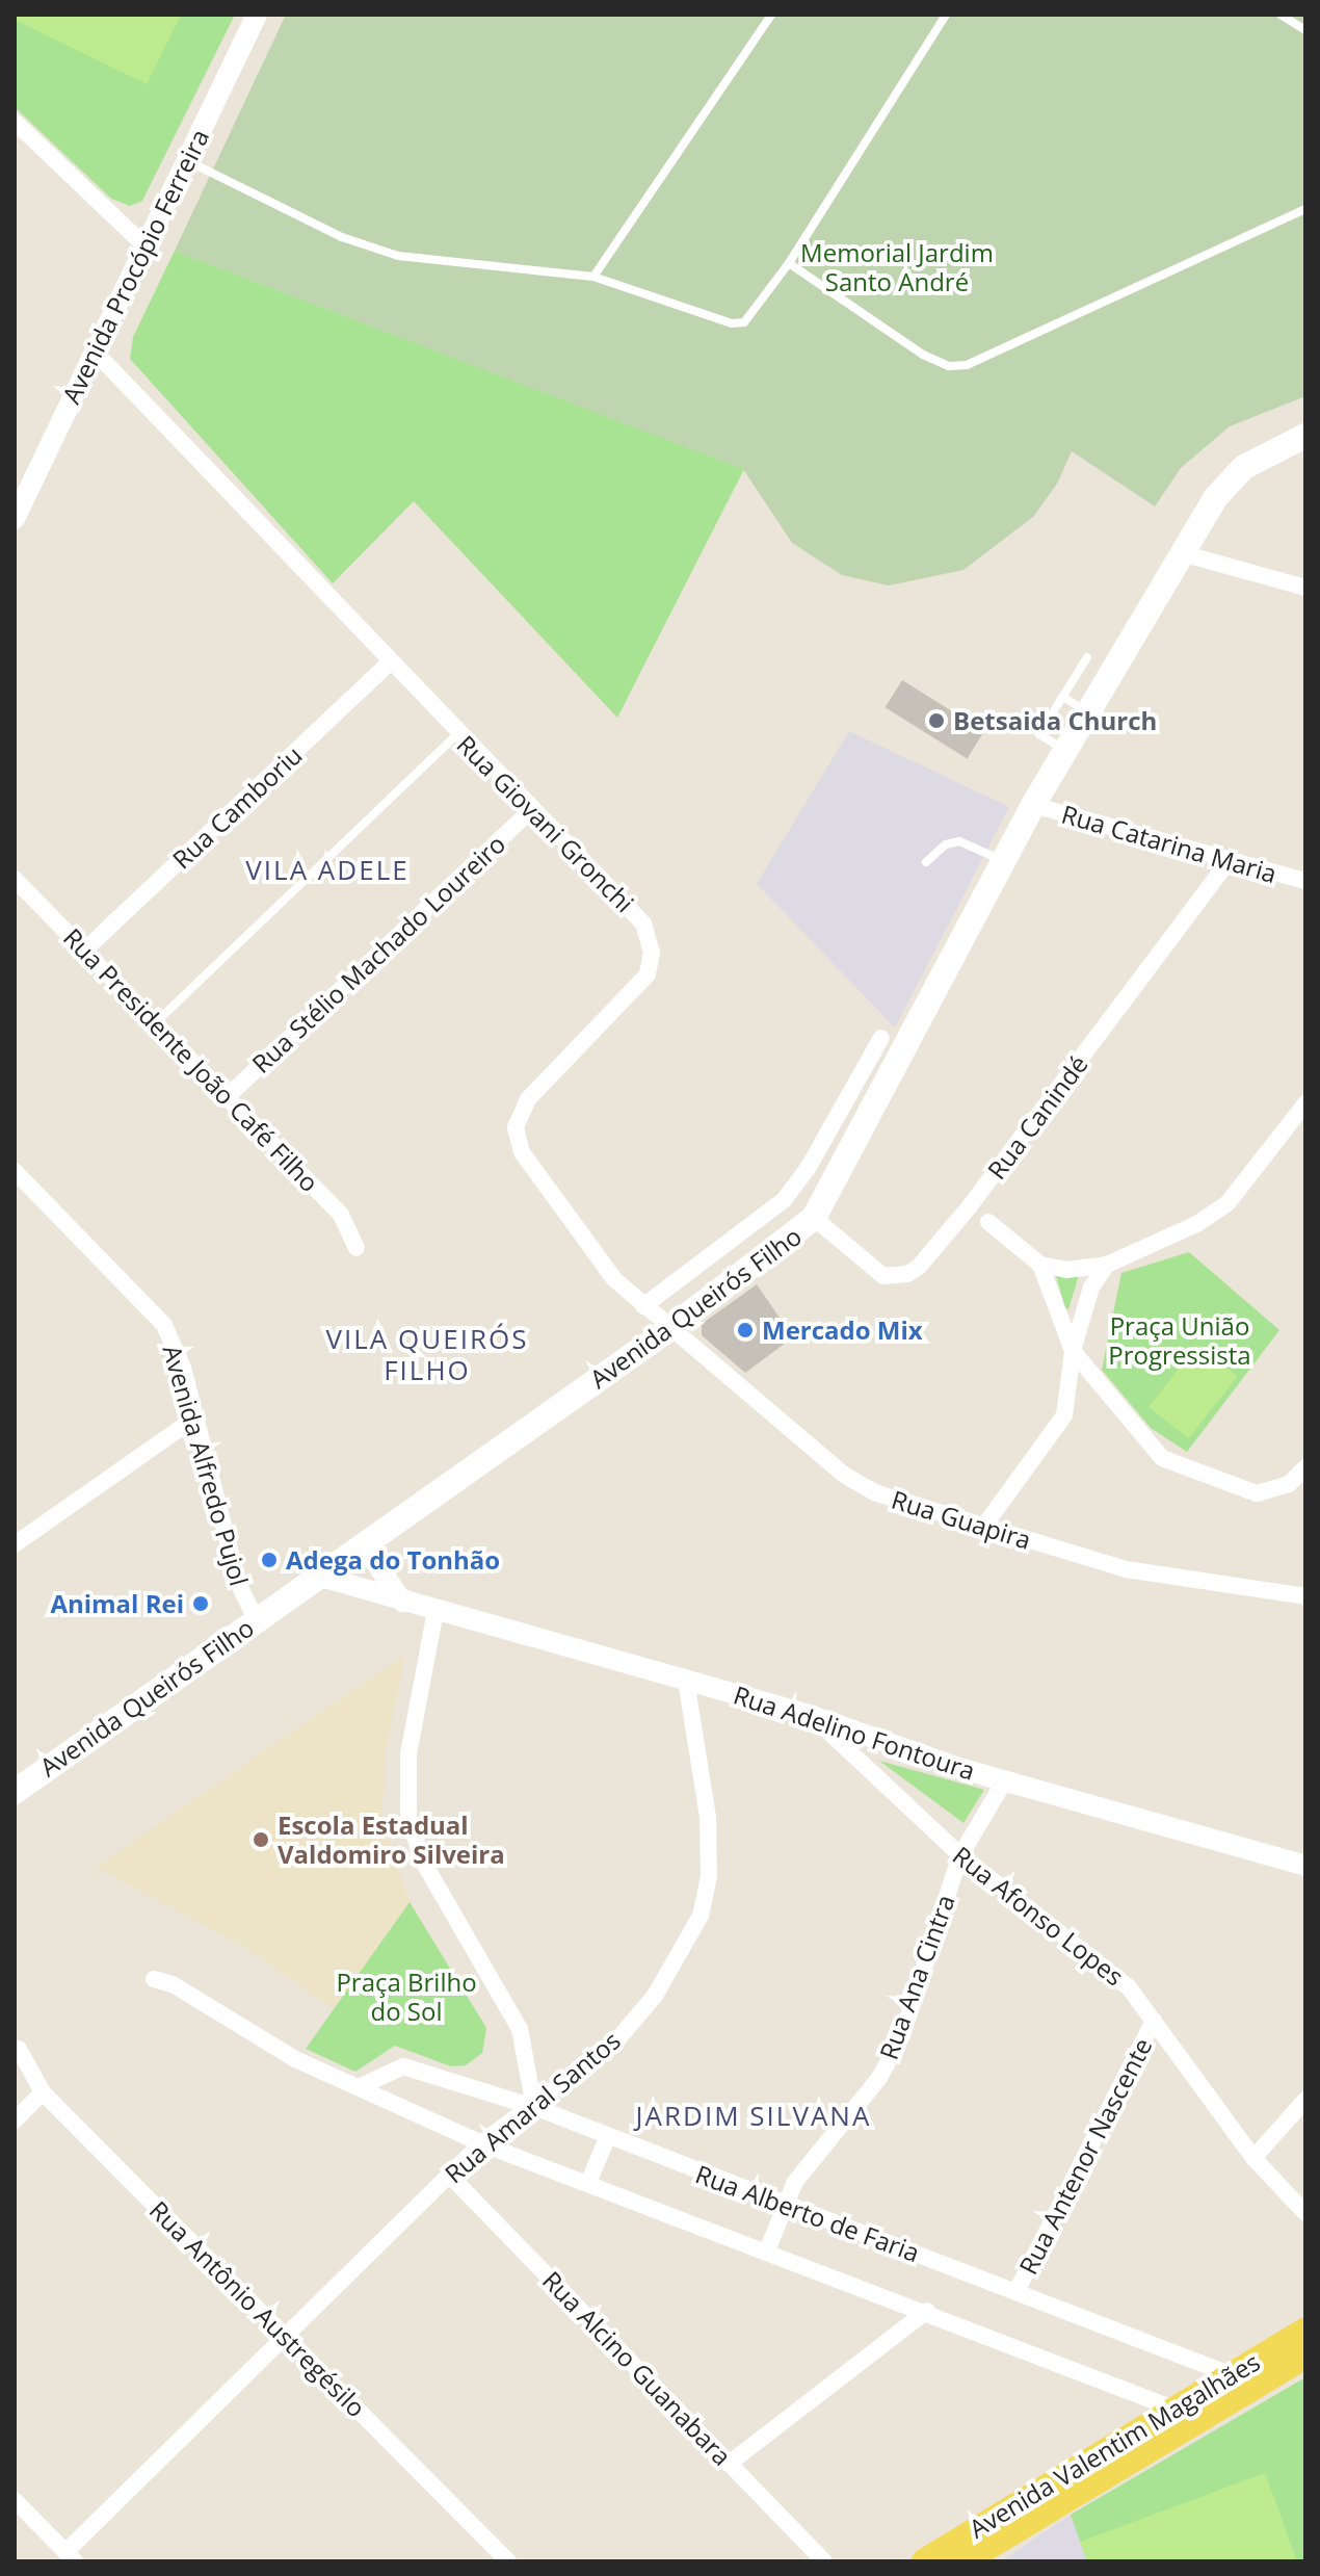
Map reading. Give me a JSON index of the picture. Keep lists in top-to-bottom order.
{
  "streets": {
    "main road": ["Avenida Queirós Filho", "Avenida Valentim Magalhães"],
    "street": [
      "Avenida Procópio Ferreira",
      "Rua Camboriu",
      "Rua Giovani Gronchi",
      "Rua Catarina Maria",
      "Rua Stélio Machado Loureiro",
      "Rua Presidente João Café Filho",
      "Rua Canindé",
      "Avenida Alfredo Pujol",
      "Rua Guapira",
      "Rua Adelino Fontoura",
      "Rua Afonso Lopes",
      "Rua Ana Cintra",
      "Rua Amaral Santos",
      "Rua Antenor Nascente",
      "Rua Alberto de Faria",
      "Rua Antônio Austregésilo",
      "Rua Alcino Guanabara"
    ]
  },
  "crossings": [
    ["Avenida Procópio Ferreira", "Rua Giovani Gronchi"],
    ["Rua Camboriu", "Rua Giovani Gronchi"],
    ["Rua Camboriu", "Rua Presidente João Café Filho"],
    ["Rua Giovani Gronchi", "Rua Stélio Machado Loureiro"],
    ["Rua Giovani Gronchi", "Avenida Queirós Filho"],
    ["Rua Giovani Gronchi", "Rua Guapira"],
    ["Rua Catarina Maria", "Rua Canindé"],
    ["Rua Catarina Maria", "Avenida Queirós Filho"],
    ["Rua Stélio Machado Loureiro", "Rua Presidente João Café Filho"],
    ["Rua Canindé", "Avenida Queirós Filho"],
    ["Avenida Queirós Filho", "Avenida Alfredo Pujol"],
    ["Avenida Queirós Filho", "Rua Guapira"],
    ["Avenida Queirós Filho", "Rua Adelino Fontoura"],
    ["Rua Adelino Fontoura", "Rua Afonso Lopes"],
    ["Rua Adelino Fontoura", "Rua Ana Cintra"],
    ["Rua Adelino Fontoura", "Rua Amaral Santos"],
    ["Rua Afonso Lopes", "Rua Ana Cintra"],
    ["Rua Afonso Lopes", "Rua Antenor Nascente"],
    ["Rua Ana Cintra", "Rua Alberto de Faria"],
    ["Rua Amaral Santos", "Rua Alberto de Faria"],
    ["Rua Amaral Santos", "Rua Antônio Austregésilo"],
    ["Rua Amaral Santos", "Rua Alcino Guanabara"],
    ["Rua Antenor Nascente", "Rua Alberto de Faria"],
    ["Rua Alberto de Faria", "Avenida Valentim Magalhães"]
  ],
  "districts": ["VILA ADELE", "VILA QUEIRÓS FILHO", "JARDIM SILVANA"],
  "parks": ["Memorial Jardim Santo André", "Praça União Progressista", "Praça Brilho do Sol"],
  "places": [
    "Betsaida Church",
    "Mercado Mix",
    "Adega do Tonhão",
    "Animal Rei",
    "Escola Estadual Valdomiro Silveira"
  ]
}
